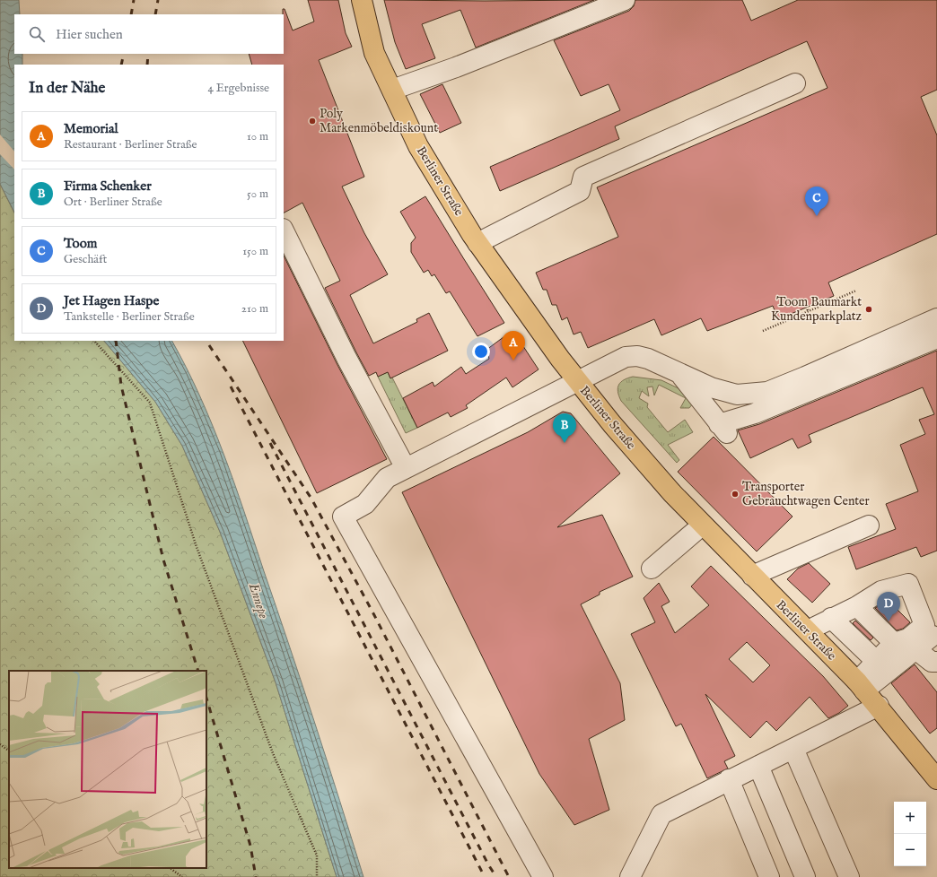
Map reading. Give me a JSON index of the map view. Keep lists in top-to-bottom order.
{
  "streets": {
    "main road": ["Berliner Straße"]
  },
  "water": ["Ennepe"],
  "places": ["Poly Markenmöbeldiskount", "Toom Baumarkt Kundenparkplatz", "Transporter Gebrauchtwagen Center"],
  "page": {
    "search": "Hier suchen",
    "heading": ["In der Nähe", "4 Ergebnisse"],
    "list": [
      {
        "mark": "A",
        "name": "Memorial",
        "note": "Restaurant · Berliner Straße",
        "value": "10 m"
      },
      {
        "mark": "B",
        "name": "Firma Schenker",
        "note": "Ort · Berliner Straße",
        "value": "50 m"
      },
      {
        "mark": "C",
        "name": "Toom",
        "note": "Geschäft",
        "value": "150 m"
      },
      {
        "mark": "D",
        "name": "Jet Hagen Haspe",
        "note": "Tankstelle · Berliner Straße",
        "value": "210 m"
      }
    ],
    "pins": [
      "C",
      "A",
      "B",
      "D"
    ],
    "map_buttons": ["+", "−"]
  }
}
